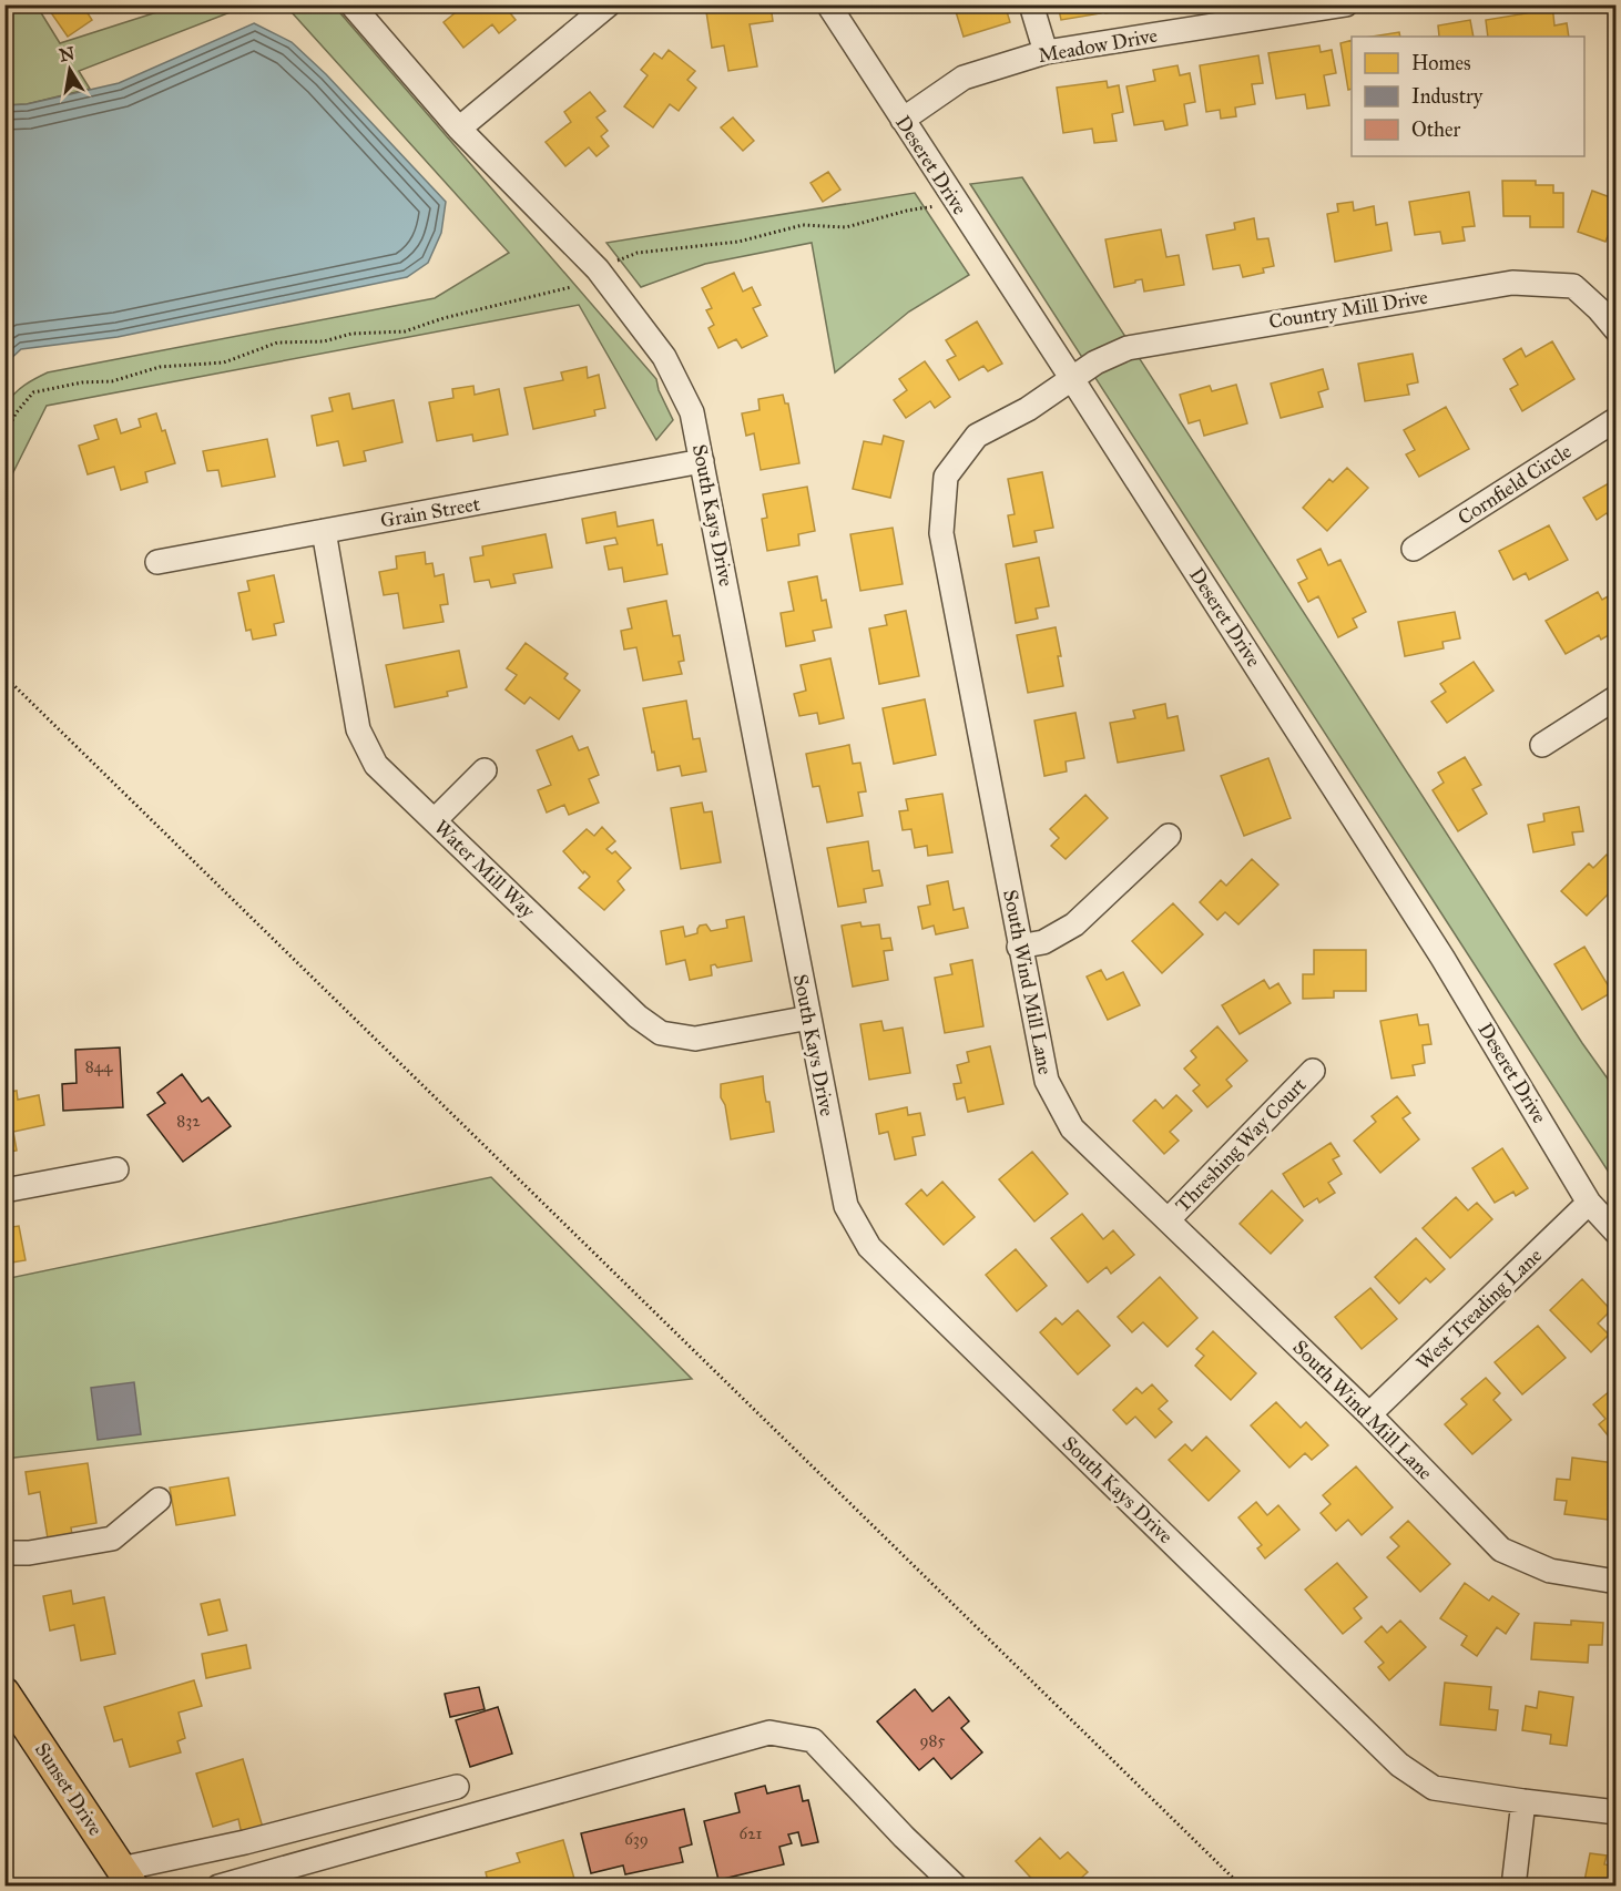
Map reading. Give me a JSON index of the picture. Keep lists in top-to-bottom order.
{
  "streets": {
    "main road": ["Sunset Drive"],
    "street": [
      "Meadow Drive",
      "Deseret Drive",
      "Country Mill Drive",
      "Cornfield Circle",
      "Grain Street",
      "South Kays Drive",
      "Water Mill Way",
      "South Wind Mill Lane",
      "Threshing Way Court",
      "West Treading Lane"
    ]
  },
  "crossings": [
    ["Meadow Drive", "Deseret Drive"],
    ["Deseret Drive", "Country Mill Drive"],
    ["Deseret Drive", "South Wind Mill Lane"],
    ["Deseret Drive", "West Treading Lane"],
    ["Country Mill Drive", "South Wind Mill Lane"],
    ["Grain Street", "South Kays Drive"],
    ["Grain Street", "Water Mill Way"],
    ["South Kays Drive", "Water Mill Way"],
    ["South Wind Mill Lane", "Threshing Way Court"],
    ["South Wind Mill Lane", "West Treading Lane"]
  ],
  "house_numbers": [
    "844",
    "832",
    "985",
    "621",
    "639"
  ],
  "legend": ["Homes", "Industry", "Other"],
  "north": "top"
}
